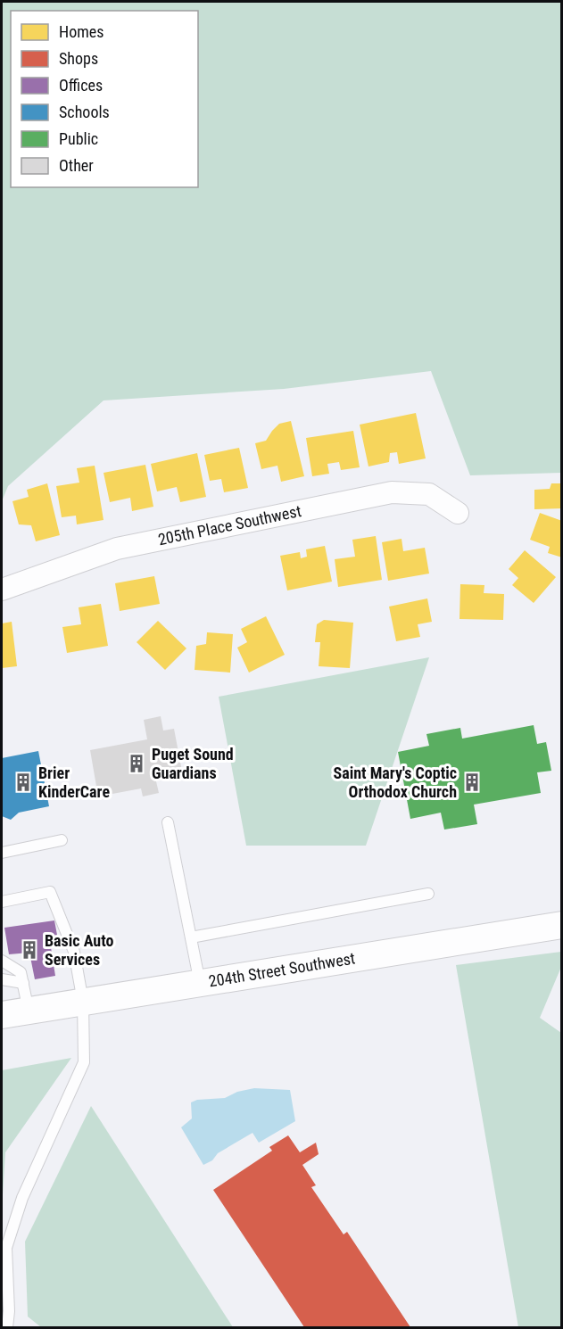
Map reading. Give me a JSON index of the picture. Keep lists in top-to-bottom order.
{
  "streets": {
    "street": ["205th Place Southwest", "204th Street Southwest"]
  },
  "places": {
    "building": [
      "Puget Sound Guardians",
      "Brier KinderCare",
      "Saint Mary's Coptic Orthodox Church",
      "Basic Auto Services"
    ]
  },
  "legend": [
    "Homes",
    "Shops",
    "Offices",
    "Schools",
    "Public",
    "Other"
  ]
}
